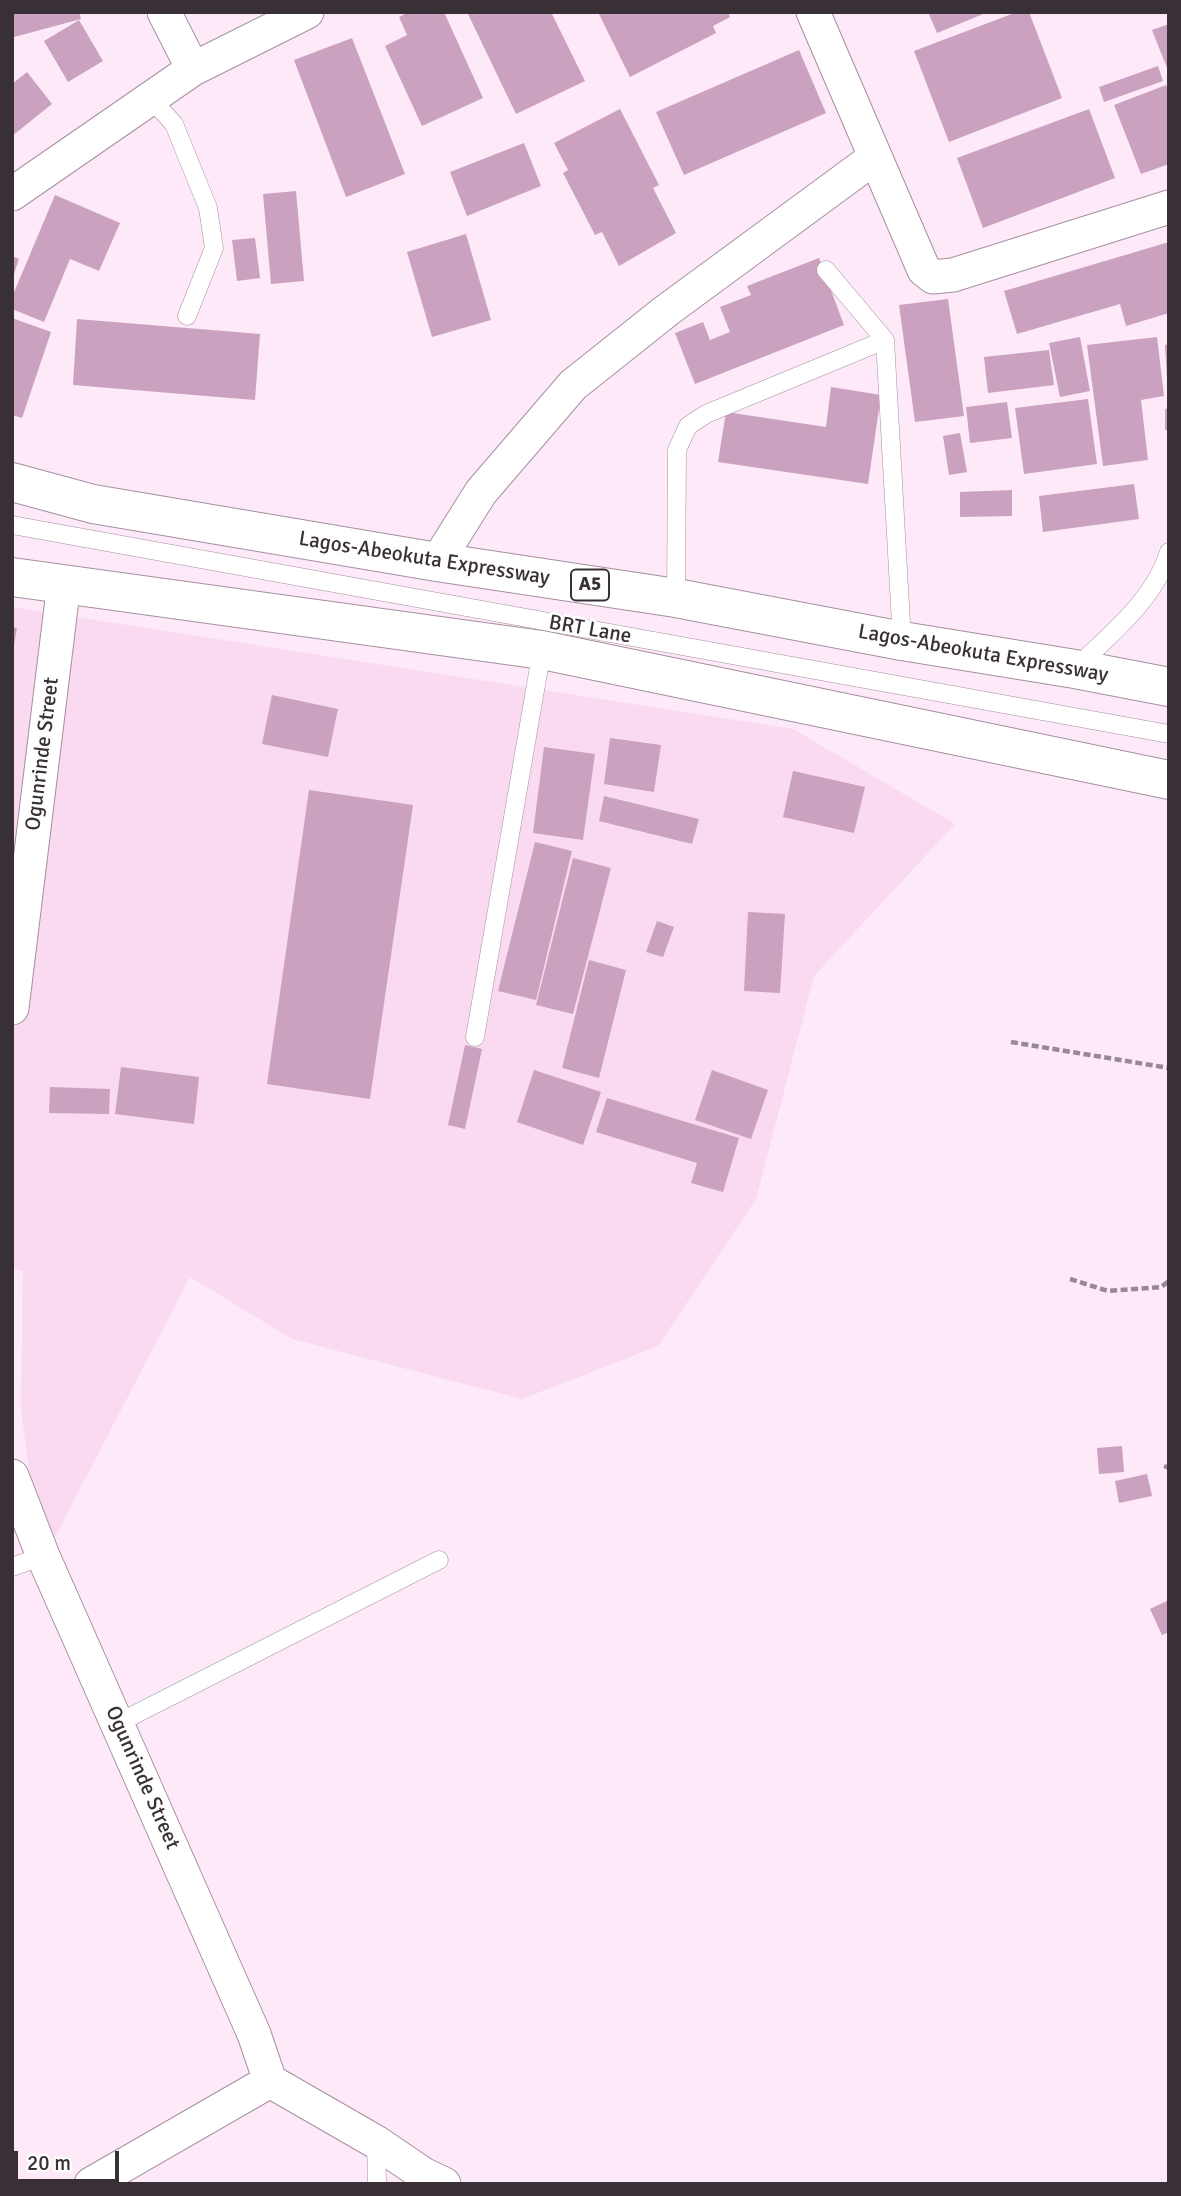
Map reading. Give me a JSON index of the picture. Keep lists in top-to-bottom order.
{
  "streets": {
    "highway": ["Lagos-Abeokuta Expressway", "A5"],
    "street": ["Ogunrinde Street"],
    "lane": ["BRT Lane"]
  },
  "scale_bar": "20 m"
}
